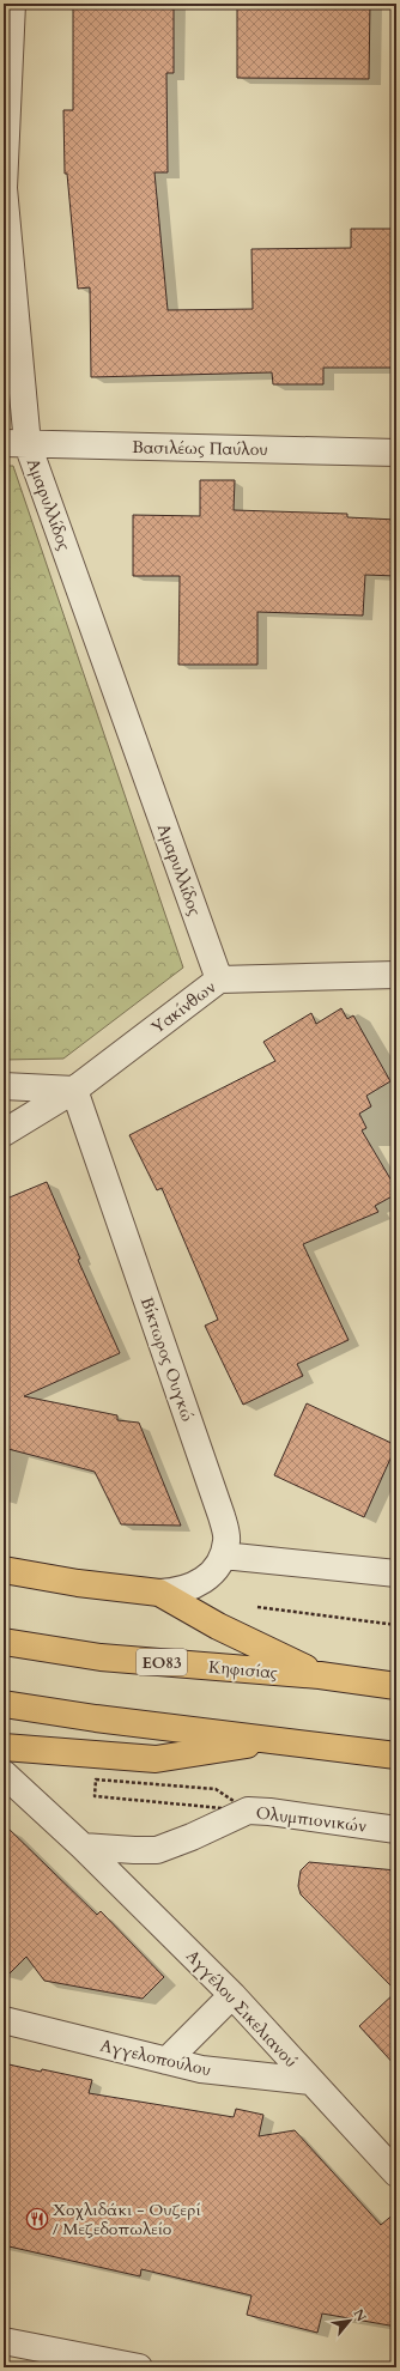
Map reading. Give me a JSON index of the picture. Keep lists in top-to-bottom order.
{
  "streets": {
    "main road": ["ΕΟ83", "Κηφισίας"],
    "street": [
      "Βασιλέως Παύλου",
      "Αμαρυλλίδος",
      "Υακίνθων",
      "Βίκτωρος Ουγκώ",
      "Ολυμπιονικών",
      "Αγγέλου Σικελιανού",
      "Αγγελοπούλου"
    ]
  },
  "crossings": [
    ["Βασιλέως Παύλου", "Αμαρυλλίδος"],
    ["Αμαρυλλίδος", "Υακίνθων"],
    ["Υακίνθων", "Βίκτωρος Ουγκώ"],
    ["ΕΟ83", "Κηφισίας"],
    ["Ολυμπιονικών", "Αγγέλου Σικελιανού"],
    ["Αγγέλου Σικελιανού", "Αγγελοπούλου"]
  ],
  "places": {
    "restaurant": ["Χοχλιδάκι - Ουζερί / Μεζεδοπωλείο"]
  },
  "north": "top right"
}
